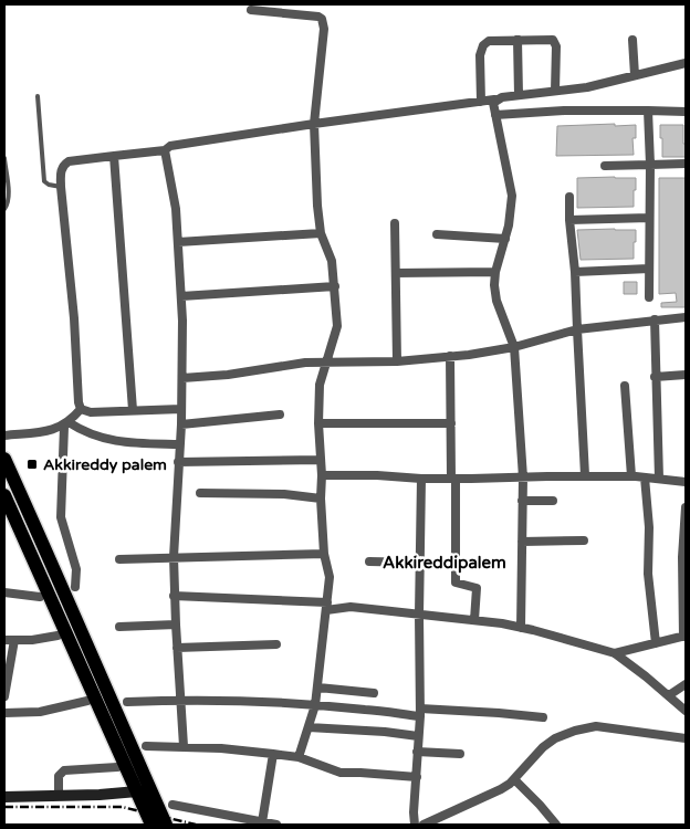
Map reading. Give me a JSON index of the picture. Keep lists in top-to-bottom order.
{
  "districts": ["Akkireddipalem"],
  "places": {
    "transit": ["Akkireddy palem"]
  }
}
